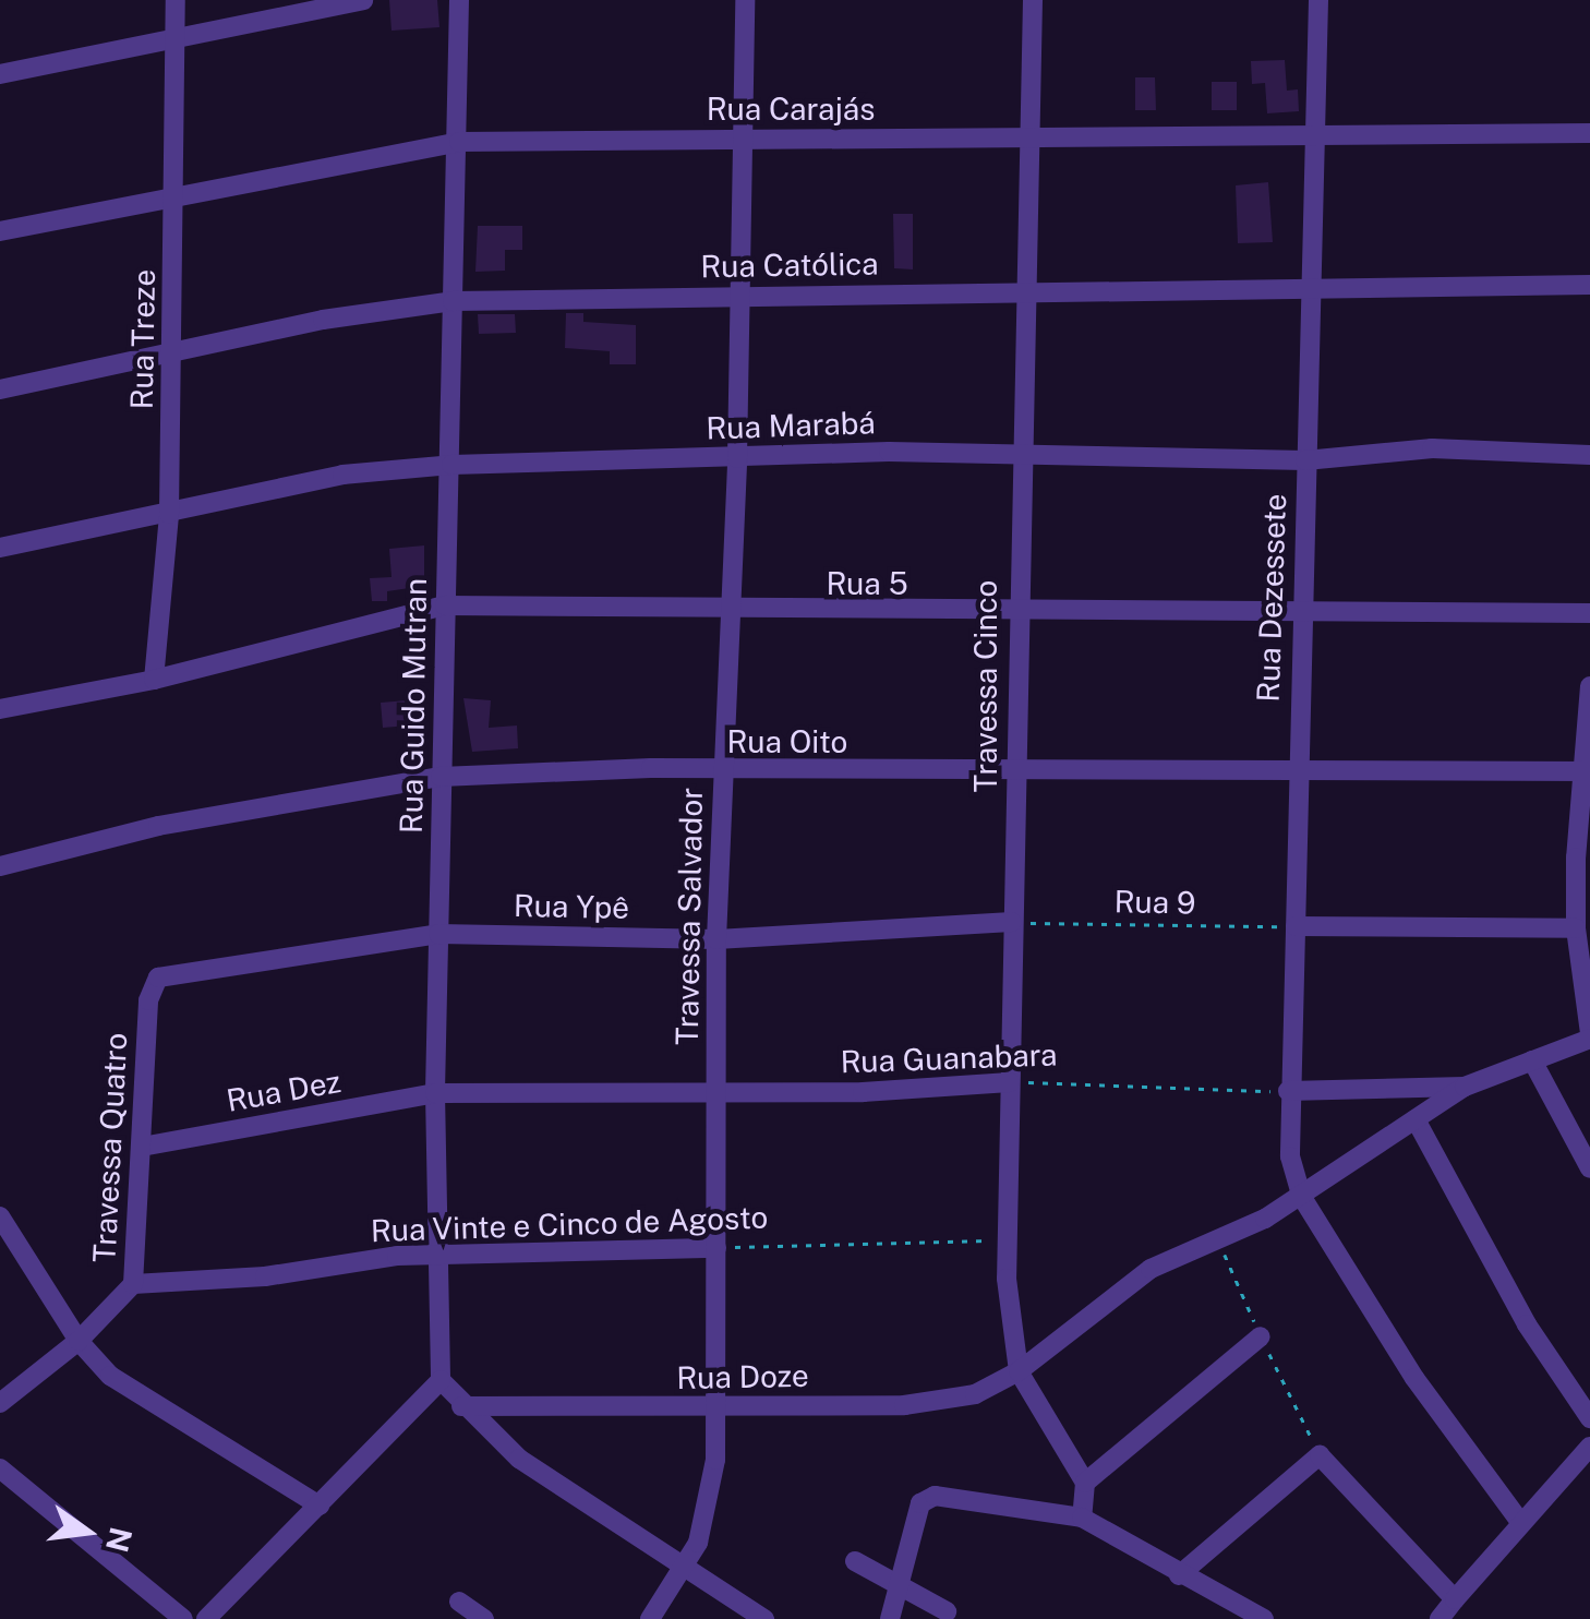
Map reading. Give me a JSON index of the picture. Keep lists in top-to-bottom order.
{
  "streets": {
    "street": [
      "Rua Carajás",
      "Rua Católica",
      "Rua Treze",
      "Rua Marabá",
      "Rua 5",
      "Rua Dezessete",
      "Travessa Cinco",
      "Rua Guido Mutran",
      "Rua Oito",
      "Rua Ypê",
      "Travessa Salvador",
      "Rua Guanabara",
      "Rua Dez",
      "Travessa Quatro",
      "Rua Vinte e Cinco de Agosto",
      "Rua Doze"
    ],
    "path": ["Rua 9"]
  },
  "crossings": [
    ["Rua Carajás", "Rua Treze"],
    ["Rua Carajás", "Rua Dezessete"],
    ["Rua Carajás", "Travessa Cinco"],
    ["Rua Carajás", "Rua Guido Mutran"],
    ["Rua Carajás", "Travessa Salvador"],
    ["Rua Católica", "Rua Treze"],
    ["Rua Católica", "Rua Dezessete"],
    ["Rua Católica", "Travessa Cinco"],
    ["Rua Católica", "Rua Guido Mutran"],
    ["Rua Católica", "Travessa Salvador"],
    ["Rua Treze", "Rua Marabá"],
    ["Rua Treze", "Rua 5"],
    ["Rua Marabá", "Rua Dezessete"],
    ["Rua Marabá", "Travessa Cinco"],
    ["Rua Marabá", "Rua Guido Mutran"],
    ["Rua Marabá", "Travessa Salvador"],
    ["Rua 5", "Rua Dezessete"],
    ["Rua 5", "Travessa Cinco"],
    ["Rua 5", "Rua Guido Mutran"],
    ["Rua 5", "Travessa Salvador"],
    ["Rua Dezessete", "Rua Oito"],
    ["Rua Dezessete", "Rua 9"],
    ["Rua Dezessete", "Rua Guanabara"],
    ["Rua Dezessete", "Rua Doze"],
    ["Travessa Cinco", "Rua Oito"],
    ["Travessa Cinco", "Rua 9"],
    ["Travessa Cinco", "Rua Ypê"],
    ["Travessa Cinco", "Rua Guanabara"],
    ["Travessa Cinco", "Rua Vinte e Cinco de Agosto"],
    ["Travessa Cinco", "Rua Doze"],
    ["Rua Guido Mutran", "Rua Oito"],
    ["Rua Guido Mutran", "Rua Ypê"],
    ["Rua Guido Mutran", "Rua Guanabara"],
    ["Rua Guido Mutran", "Rua Dez"],
    ["Rua Guido Mutran", "Rua Vinte e Cinco de Agosto"],
    ["Rua Oito", "Travessa Salvador"],
    ["Rua 9", "Rua Ypê"],
    ["Rua Ypê", "Travessa Salvador"],
    ["Rua Ypê", "Travessa Quatro"],
    ["Travessa Salvador", "Rua Guanabara"],
    ["Travessa Salvador", "Rua Vinte e Cinco de Agosto"],
    ["Travessa Salvador", "Rua Doze"],
    ["Rua Guanabara", "Rua Dez"],
    ["Rua Dez", "Travessa Quatro"],
    ["Travessa Quatro", "Rua Vinte e Cinco de Agosto"]
  ],
  "north": "right"
}
